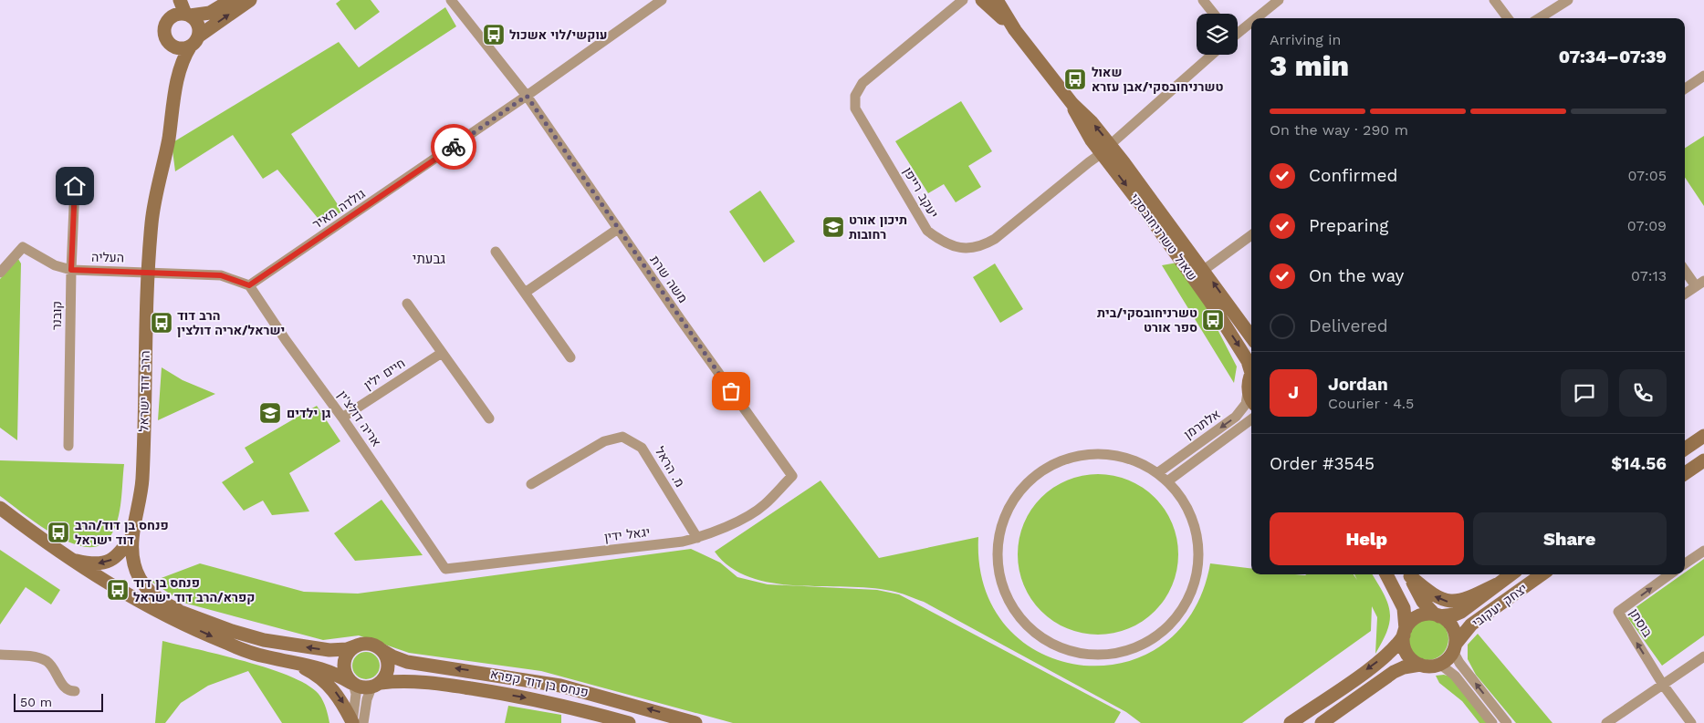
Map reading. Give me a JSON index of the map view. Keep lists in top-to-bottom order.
{
  "streets": {
    "main road": [
      "שאול טשרניחובסקי",
      "הרב דוד ישראל",
      "יצחק יעקובי",
      "פנחס בן דוד קפרא"
    ],
    "street": [
      "יעקב רייפן",
      "גולדה מאיר",
      "העליה",
      "משה שרת",
      "קובנר",
      "חיים ילין",
      "אריה דולצ'ין",
      "אלתרמן",
      "מ. הראל",
      "יגאל ידין",
      "בוסתן"
    ]
  },
  "crossings": [
    ["יעקב רייפן", "שאול טשרניחובסקי"],
    ["גולדה מאיר", "משה שרת"],
    ["גולדה מאיר", "אריה דולצ'ין"],
    ["העליה", "קובנר"],
    ["העליה", "הרב דוד ישראל"],
    ["משה שרת", "יגאל ידין"],
    ["חיים ילין", "אריה דולצ'ין"],
    ["אריה דולצ'ין", "יגאל ידין"],
    ["מ. הראל", "יגאל ידין"]
  ],
  "districts": ["גבעתי"],
  "places": {
    "bus stop": [
      "עוקשי/לוי אשכול",
      "שאול טשרניחובסקי/אבן עזרא",
      "טשרניחובסקי/בית ספר אורט",
      "הרב דוד ישראל/אריה דולצין",
      "פנחס בן דוד/הרב דוד ישראל",
      "פנחס בן דוד קפרא/הרב דוד ישראל"
    ],
    "school or university": ["תיכון אורט רחובות", "גן ילדים"]
  },
  "scale_bar": "50 m",
  "page": {
    "heading": ["3 min", "Arriving in", "07:34–07:39"],
    "panel": [
      "Jordan",
      "Courier · 4.5",
      "Order #3545",
      "$14.56"
    ],
    "bar": "On the way · 290 m",
    "list": [
      ["Confirmed", "07:05"],
      ["Preparing", "07:09"],
      ["On the way", "07:13"],
      "Delivered"
    ],
    "round": "J",
    "buttons": ["Help", "Share"],
    "scale": "50 m"
  }
}
